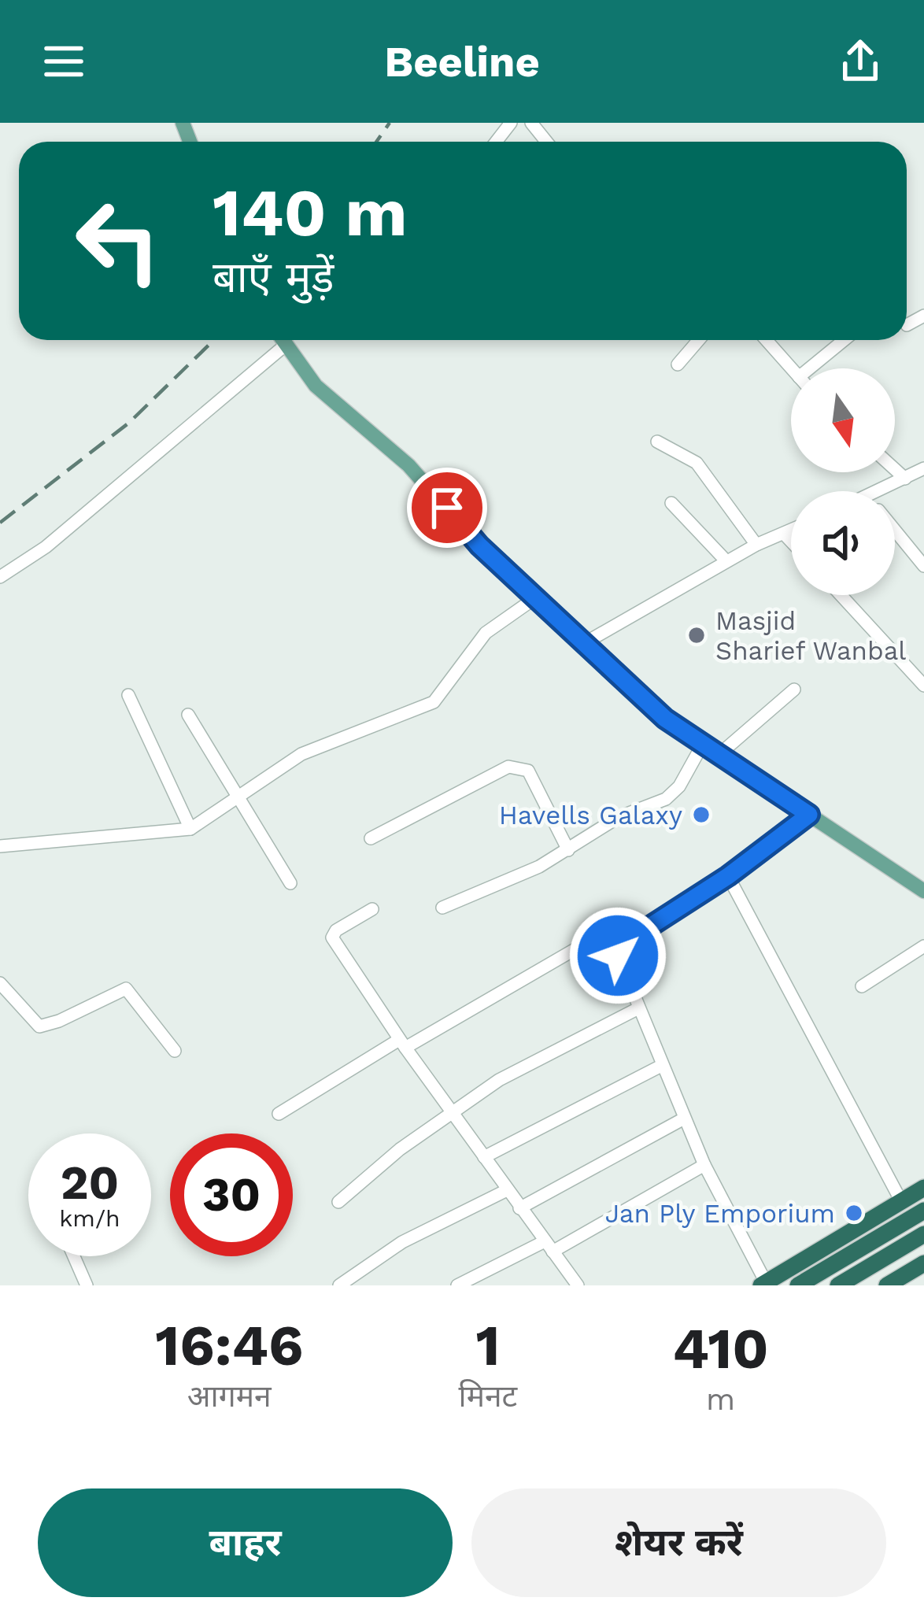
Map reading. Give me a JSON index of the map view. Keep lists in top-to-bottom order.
{
  "places": ["Masjid Sharief Wanbal", "Havells Galaxy", "Jan Ply Emporium"],
  "north": "bottom",
  "page": {
    "header": "Beeline",
    "turn": ["140 m", "बाएँ मुड़ें"],
    "speed": "20 km/h",
    "limit": "30",
    "eta": [
      "16:46",
      "आगमन",
      "1",
      "मिनट",
      "410",
      "m"
    ],
    "buttons": ["बाहर", "शेयर करें"]
  }
}
